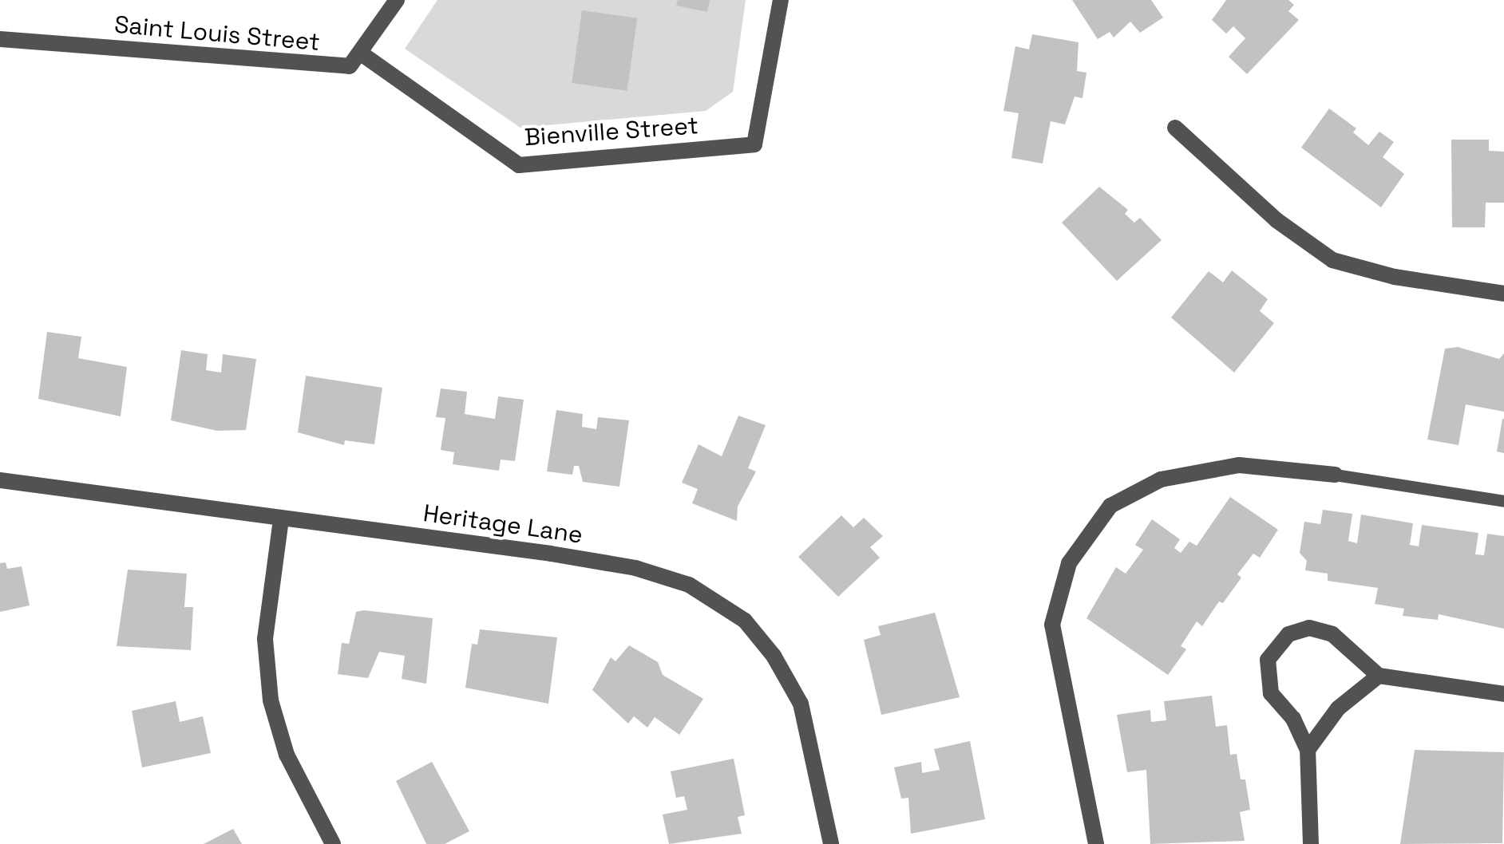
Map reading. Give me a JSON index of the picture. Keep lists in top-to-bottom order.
{
  "streets": {
    "street": ["Saint Louis Street", "Bienville Street", "Heritage Lane"]
  },
  "crossings": [
    ["Saint Louis Street", "Bienville Street"]
  ]
}
